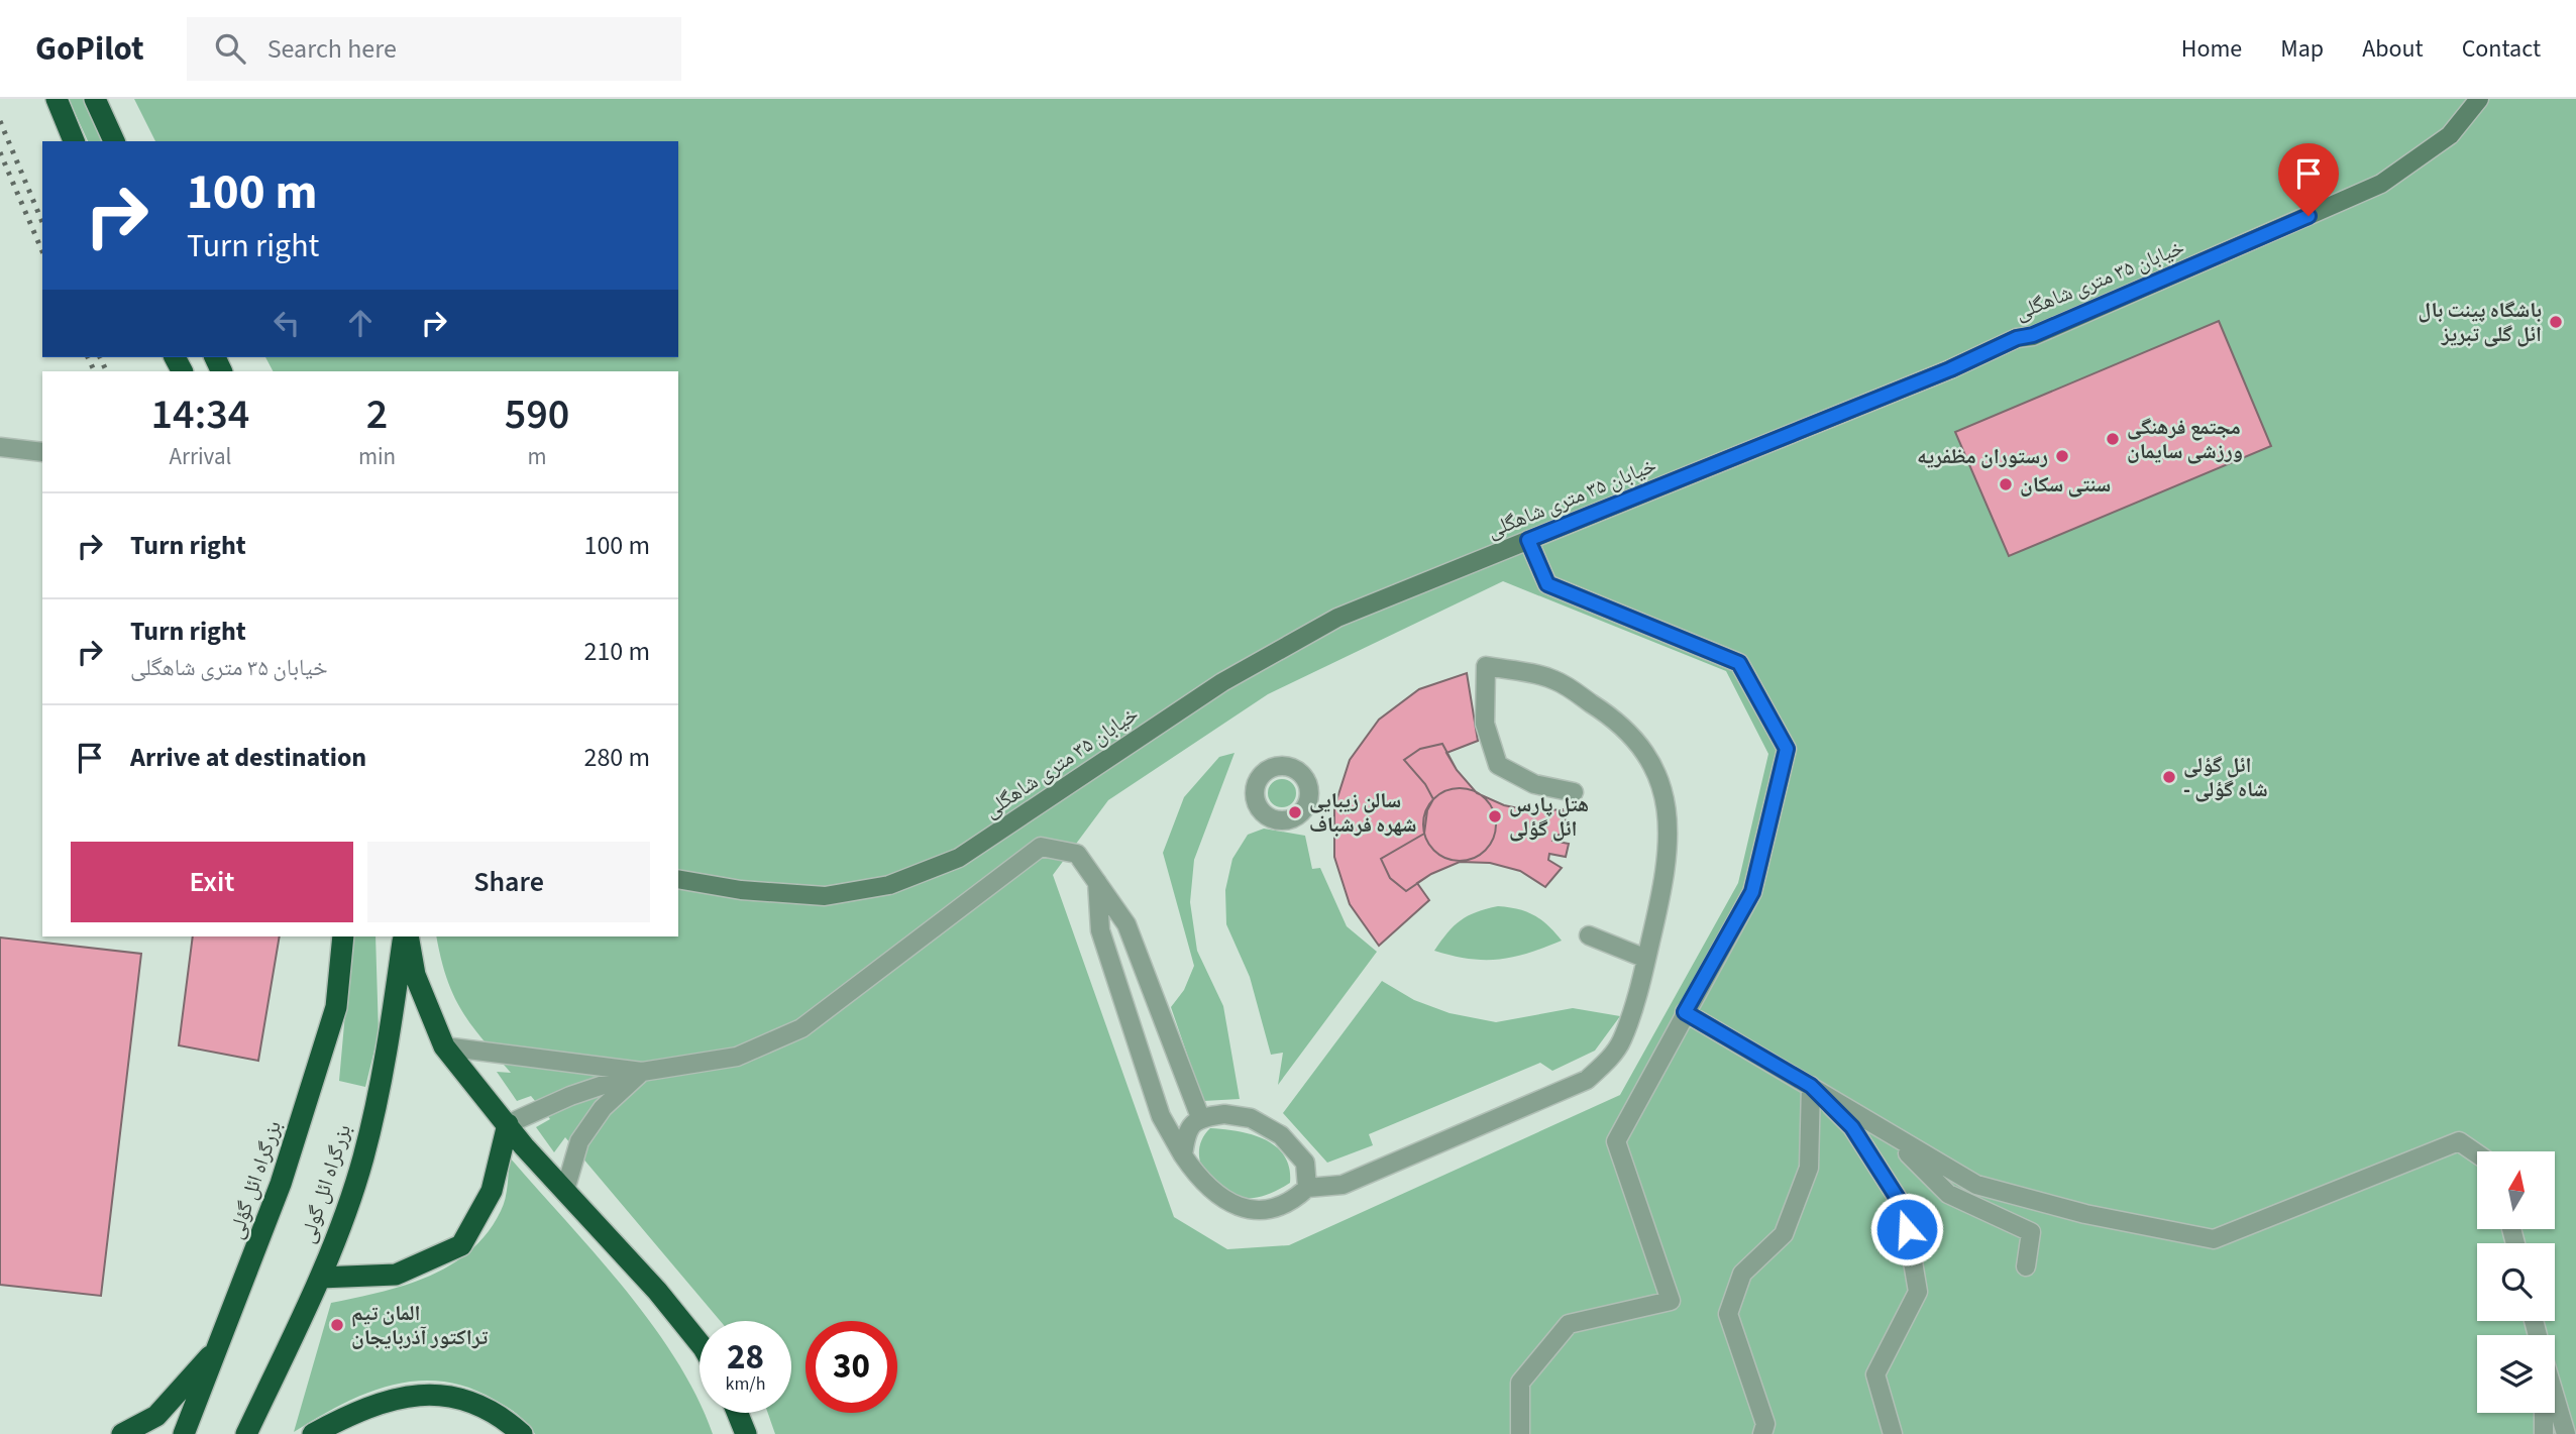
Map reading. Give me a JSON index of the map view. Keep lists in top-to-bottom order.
{
  "streets": {
    "highway": ["بزرگراه ائل گؤلی", "بزرگراه ائل گولی"],
    "street": ["خیابان ۳۵ متری شاهگلی"]
  },
  "places": [
    "باشگاه پینت بال ائل گلی تبریز",
    "مجتمع فرهنگی ورزشی سایمان",
    "رستوران مظفریه",
    "سنتی سکان",
    "ائل گؤلی - شاه گؤلی",
    "سالن زیبایی شهره فرشباف",
    "هتل پارس ائل گؤلی",
    "المان تیم تراکتور آذربایجان"
  ],
  "north": "top",
  "page": {
    "header": "GoPilot",
    "search": "Search here",
    "nav": [
      "Home",
      "Map",
      "About",
      "Contact"
    ],
    "turn": ["100 m", "Turn right"],
    "eta": [
      "14:34",
      "Arrival",
      "2",
      "min",
      "590",
      "m"
    ],
    "list": [
      {
        "name": "Turn right",
        "value": "100 m"
      },
      {
        "name": "Turn right",
        "note": "خیابان ۳۵ متری شاهگلی",
        "value": "210 m"
      },
      {
        "name": "Arrive at destination",
        "value": "280 m"
      }
    ],
    "buttons": ["Exit", "Share"],
    "speed": "28 km/h",
    "limit": "30"
  }
}
